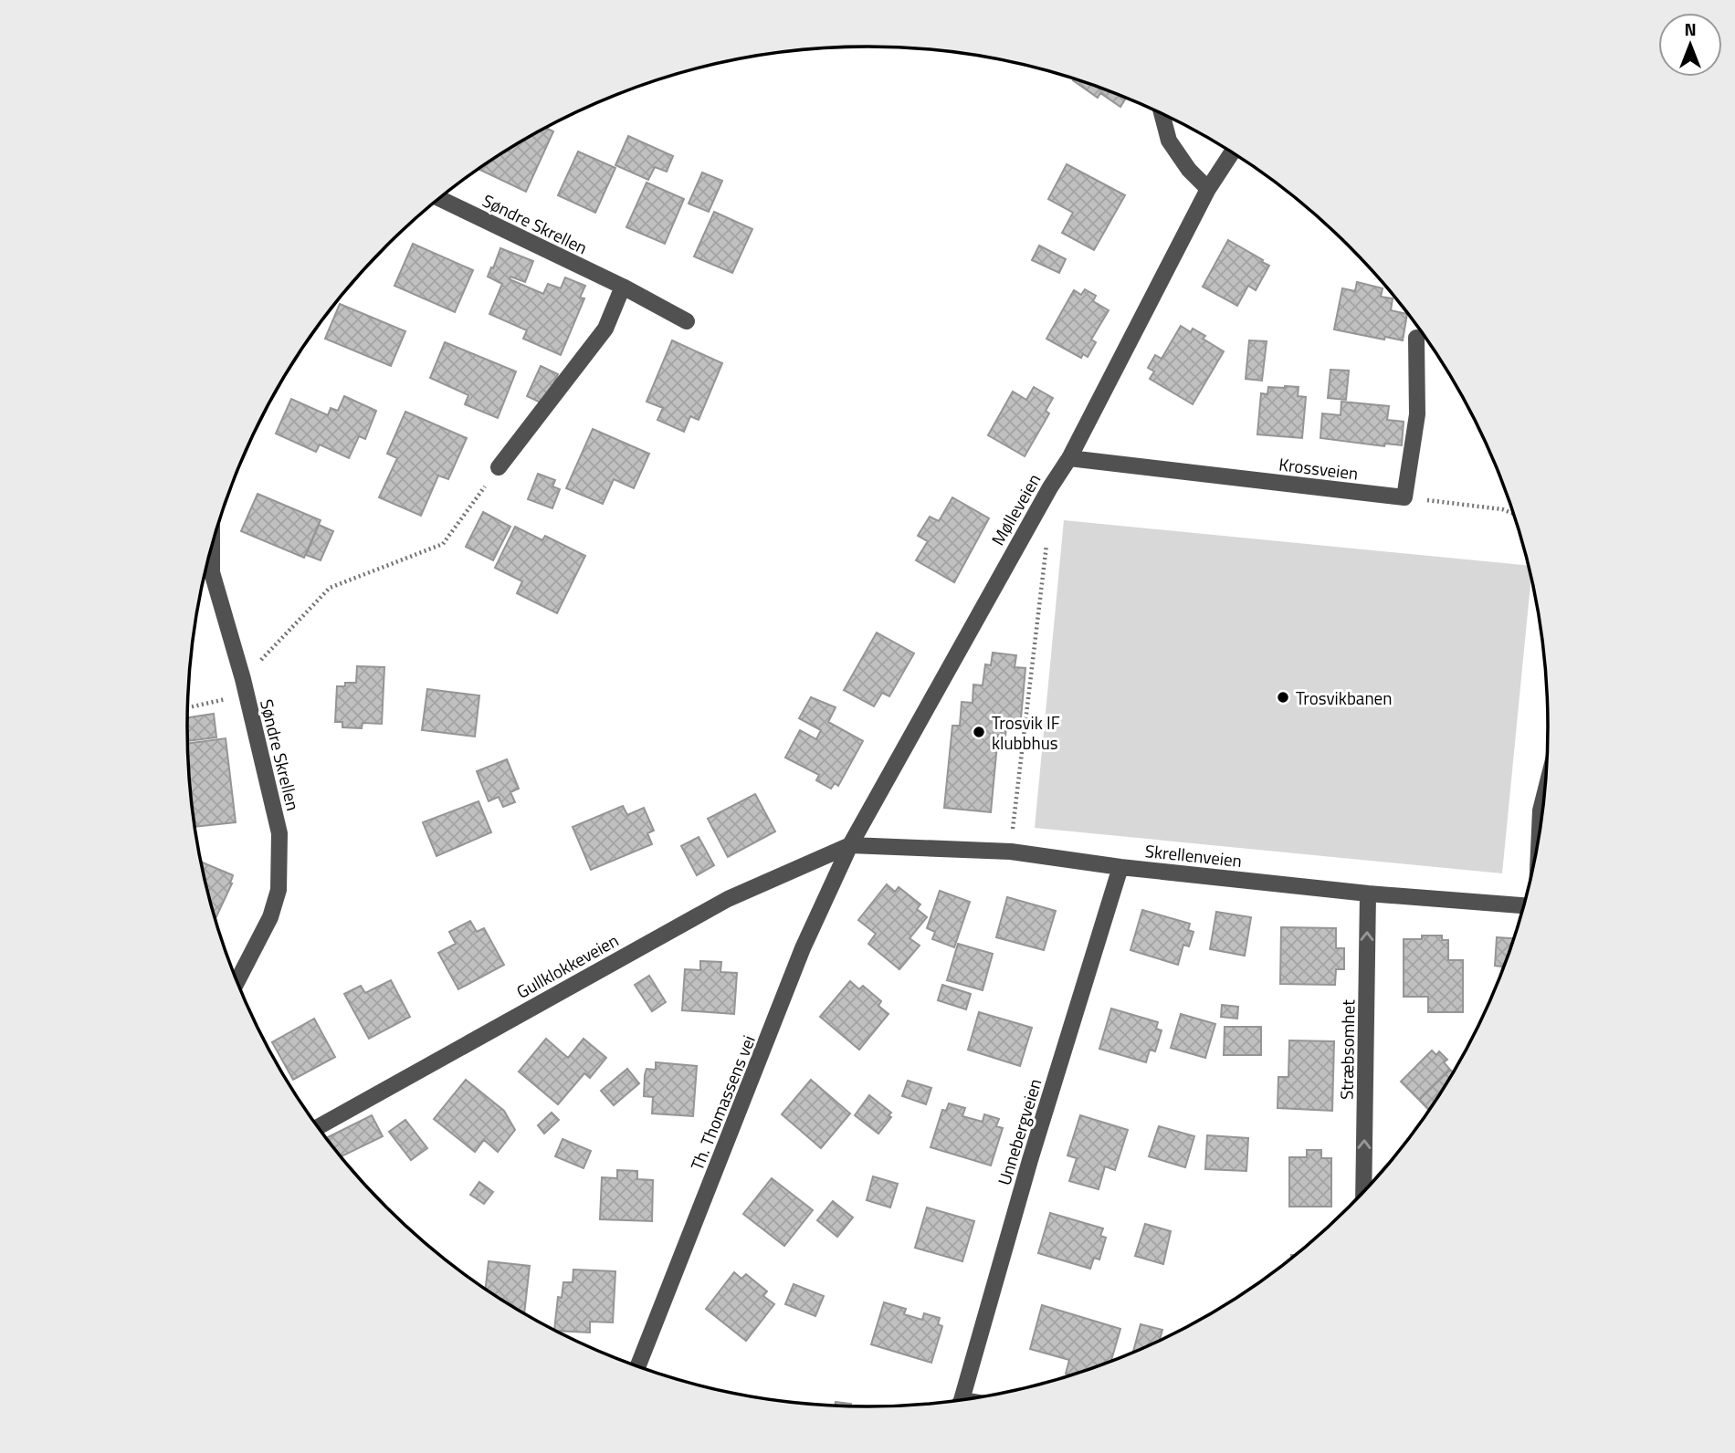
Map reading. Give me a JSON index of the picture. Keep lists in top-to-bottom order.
{
  "streets": {
    "street": [
      "Søndre Skrellen",
      "Krossveien",
      "Mølleveien",
      "Skrellenveien",
      "Gullklokkeveien",
      "Stræbsomhet",
      "Th. Thomassens vei",
      "Unnebergveien"
    ]
  },
  "crossings": [
    ["Krossveien", "Mølleveien"],
    ["Mølleveien", "Skrellenveien"],
    ["Mølleveien", "Gullklokkeveien"],
    ["Mølleveien", "Th. Thomassens vei"],
    ["Skrellenveien", "Gullklokkeveien"],
    ["Skrellenveien", "Stræbsomhet"],
    ["Skrellenveien", "Th. Thomassens vei"],
    ["Skrellenveien", "Unnebergveien"],
    ["Gullklokkeveien", "Th. Thomassens vei"]
  ],
  "one_way": ["Stræbsomhet"],
  "places": ["Trosvikbanen", "Trosvik IF klubbhus"],
  "north": "top"
}
